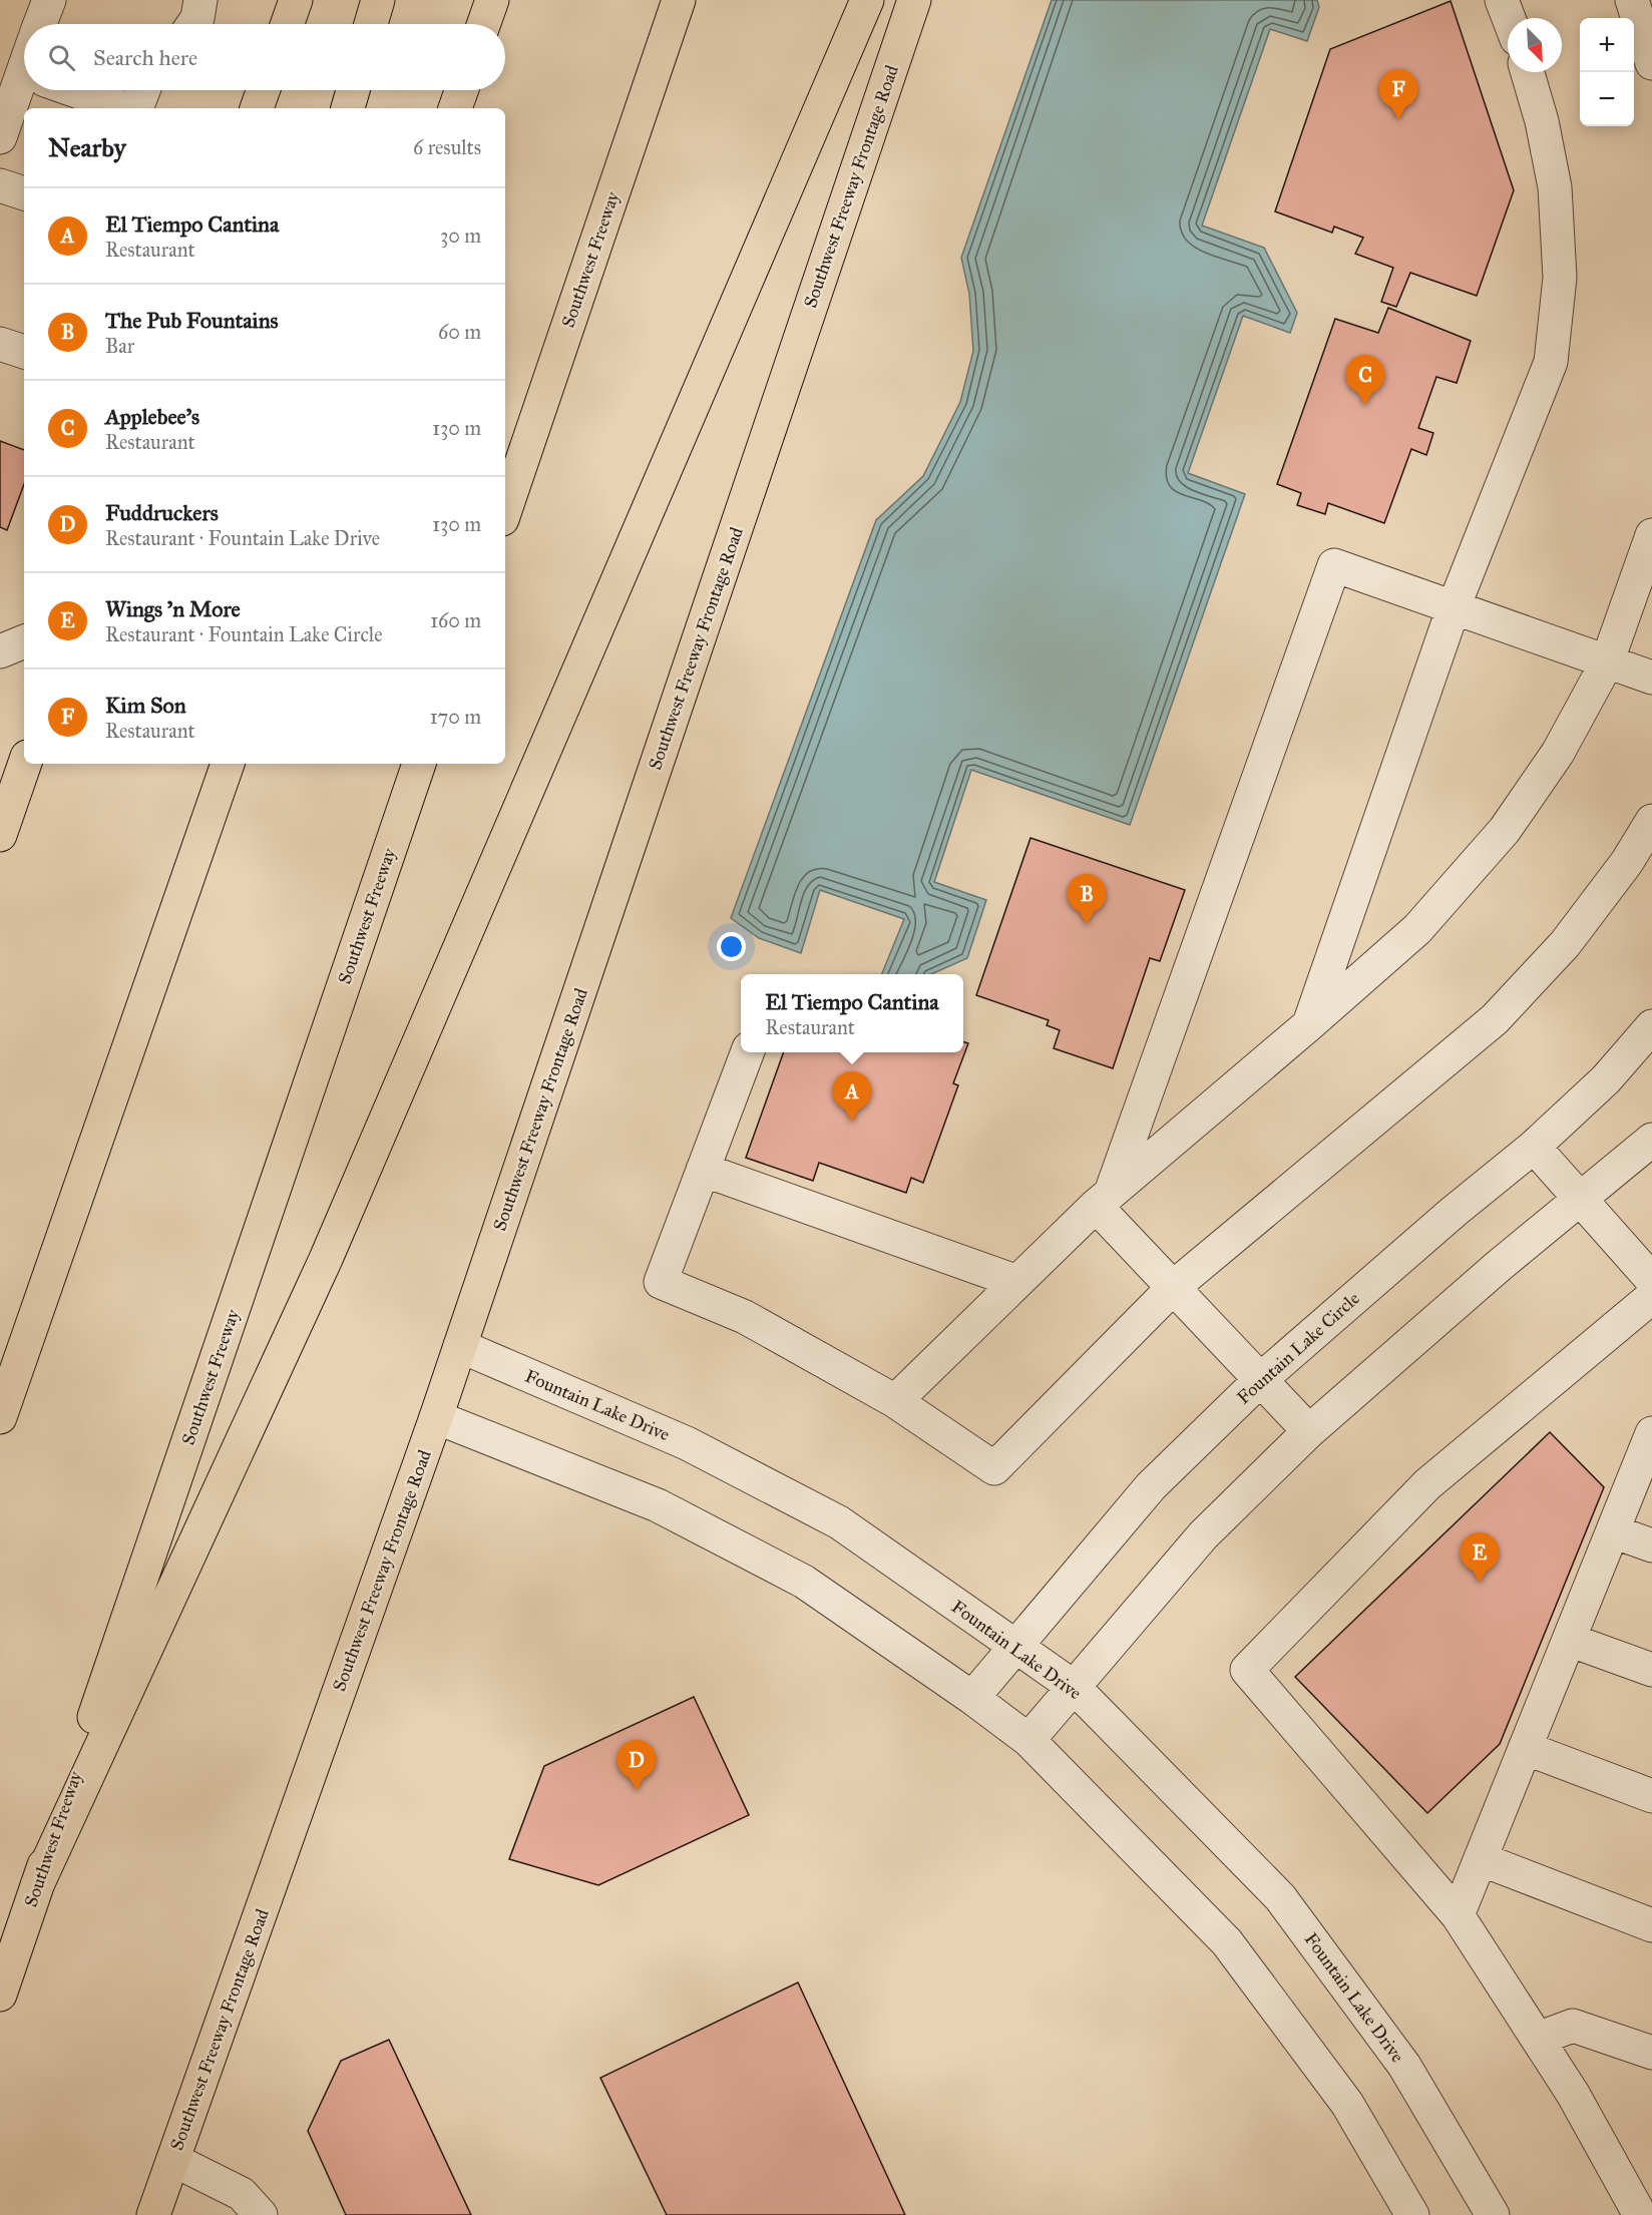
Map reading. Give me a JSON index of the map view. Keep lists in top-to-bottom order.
{
  "streets": {
    "main road": ["Southwest Freeway Frontage Road", "Southwest Freeway"],
    "street": ["Fountain Lake Circle", "Fountain Lake Drive"]
  },
  "crossings": [
    ["Southwest Freeway Frontage Road", "Fountain Lake Drive"],
    ["Fountain Lake Circle", "Fountain Lake Drive"]
  ],
  "north": "bottom right",
  "page": {
    "map_buttons": ["+", "−"],
    "search": "Search here",
    "pins": [
      "F",
      "C",
      "B",
      "A",
      "E",
      "D"
    ],
    "heading": ["Nearby", "6 results"],
    "list": [
      {
        "mark": "A",
        "name": "El Tiempo Cantina",
        "note": "Restaurant",
        "value": "30 m"
      },
      {
        "mark": "B",
        "name": "The Pub Fountains",
        "note": "Bar",
        "value": "60 m"
      },
      {
        "mark": "C",
        "name": "Applebee's",
        "note": "Restaurant",
        "value": "130 m"
      },
      {
        "mark": "D",
        "name": "Fuddruckers",
        "note": "Restaurant · Fountain Lake Drive",
        "value": "130 m"
      },
      {
        "mark": "E",
        "name": "Wings 'n More",
        "note": "Restaurant · Fountain Lake Circle",
        "value": "160 m"
      },
      {
        "mark": "F",
        "name": "Kim Son",
        "note": "Restaurant",
        "value": "170 m"
      }
    ],
    "popup": ["El Tiempo Cantina", "Restaurant"]
  }
}
